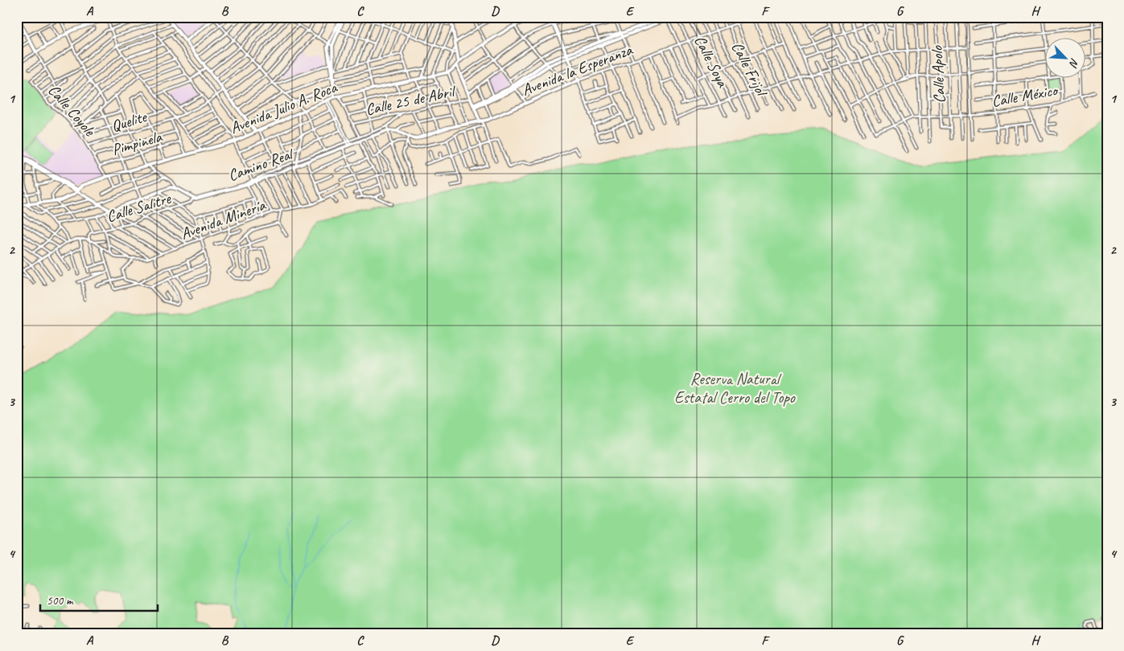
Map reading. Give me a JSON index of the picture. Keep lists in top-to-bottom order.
{
  "streets": {
    "street": [
      "Calle Soya",
      "Calle Frijol",
      "Avenida la Esperanza",
      "Calle Apolo",
      "Calle México",
      "Calle 25 de Abril",
      "Avenida Julio A. Roca",
      "Calle Coyole",
      "Quelite",
      "Pimpinela",
      "Camino Real",
      "Calle Salitre",
      "Avenida Minería"
    ]
  },
  "crossings": [
    ["Calle Soya", "Avenida la Esperanza"],
    ["Calle Frijol", "Avenida la Esperanza"],
    ["Avenida la Esperanza", "Camino Real"],
    ["Calle Apolo", "Calle México"],
    ["Calle 25 de Abril", "Camino Real"],
    ["Avenida Julio A. Roca", "Calle Coyole"],
    ["Calle Coyole", "Quelite"],
    ["Calle Coyole", "Pimpinela"],
    ["Camino Real", "Calle Salitre"]
  ],
  "parks": ["Reserva Natural Estatal Cerro del Topo"],
  "scale_bar": "500 m",
  "north": "bottom right",
  "grid": {
    "columns": [
      "A",
      "B",
      "C",
      "D",
      "E",
      "F",
      "G",
      "H"
    ],
    "rows": [
      "1",
      "2",
      "3",
      "4"
    ]
  }
}
